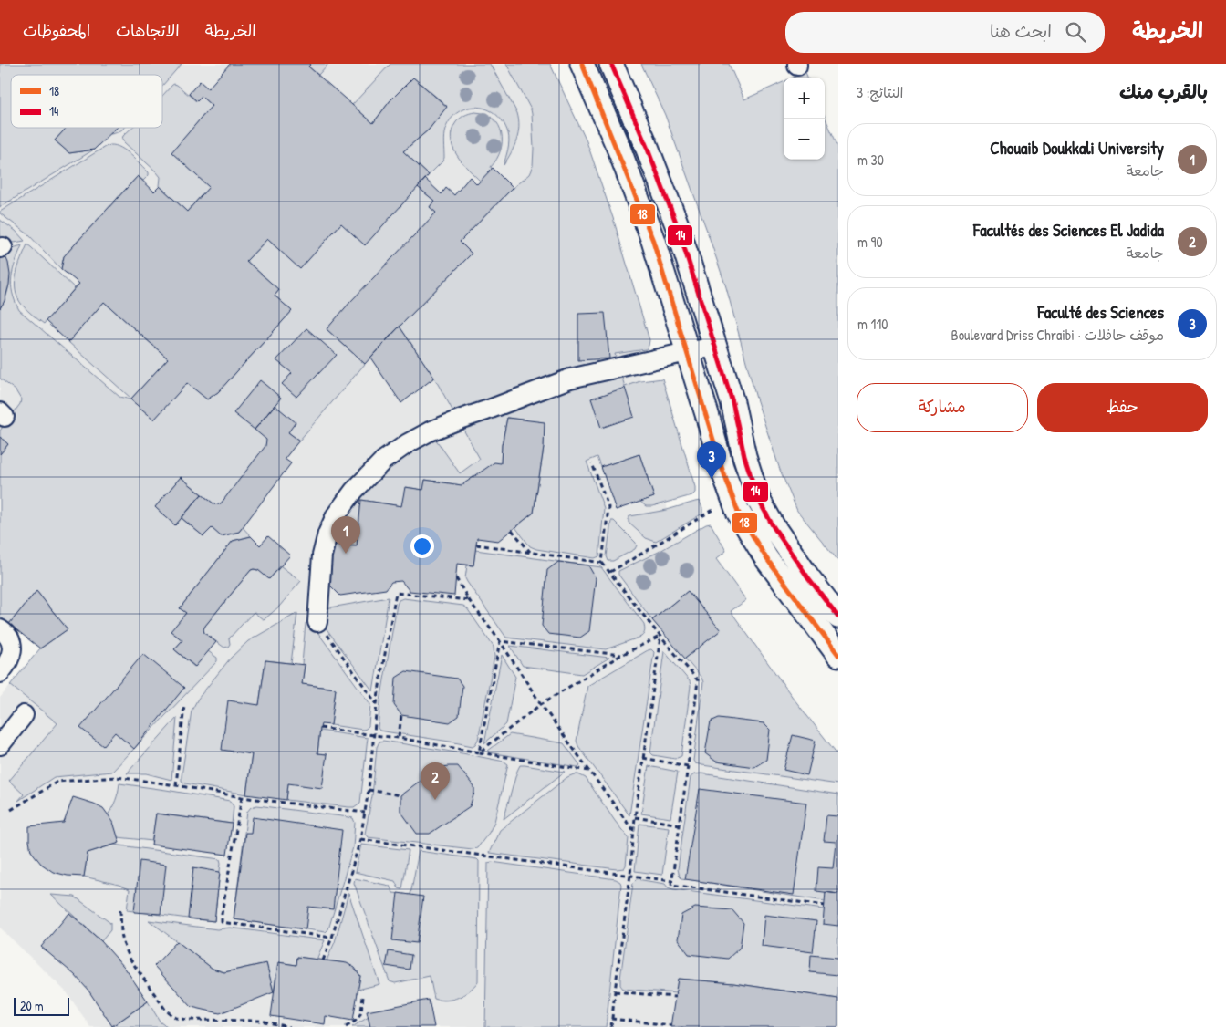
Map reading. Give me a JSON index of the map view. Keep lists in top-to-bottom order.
{
  "lines": ["transit line 18", "transit line 14"],
  "legend": ["18", "14"],
  "scale_bar": "20 m",
  "page": {
    "header": "الخريطة",
    "search": "ابحث هنا",
    "nav": ["الخريطة", "الاتجاهات", "المحفوظات"],
    "heading": ["بالقرب منك", "النتائج: 3"],
    "map_buttons": ["+", "−"],
    "list": [
      {
        "mark": "1",
        "name": "Chouaib Doukkali University",
        "note": "جامعة",
        "value": "30 m"
      },
      {
        "mark": "2",
        "name": "Facultés des Sciences El Jadida",
        "note": "جامعة",
        "value": "90 m"
      },
      {
        "mark": "3",
        "name": "Faculté des Sciences",
        "note": "موقف حافلات · Boulevard Driss Chraibi",
        "value": "110 m"
      }
    ],
    "buttons": ["حفظ", "مشاركة"],
    "pins": ["3", "1", "2"],
    "scale": "20 m"
  }
}
